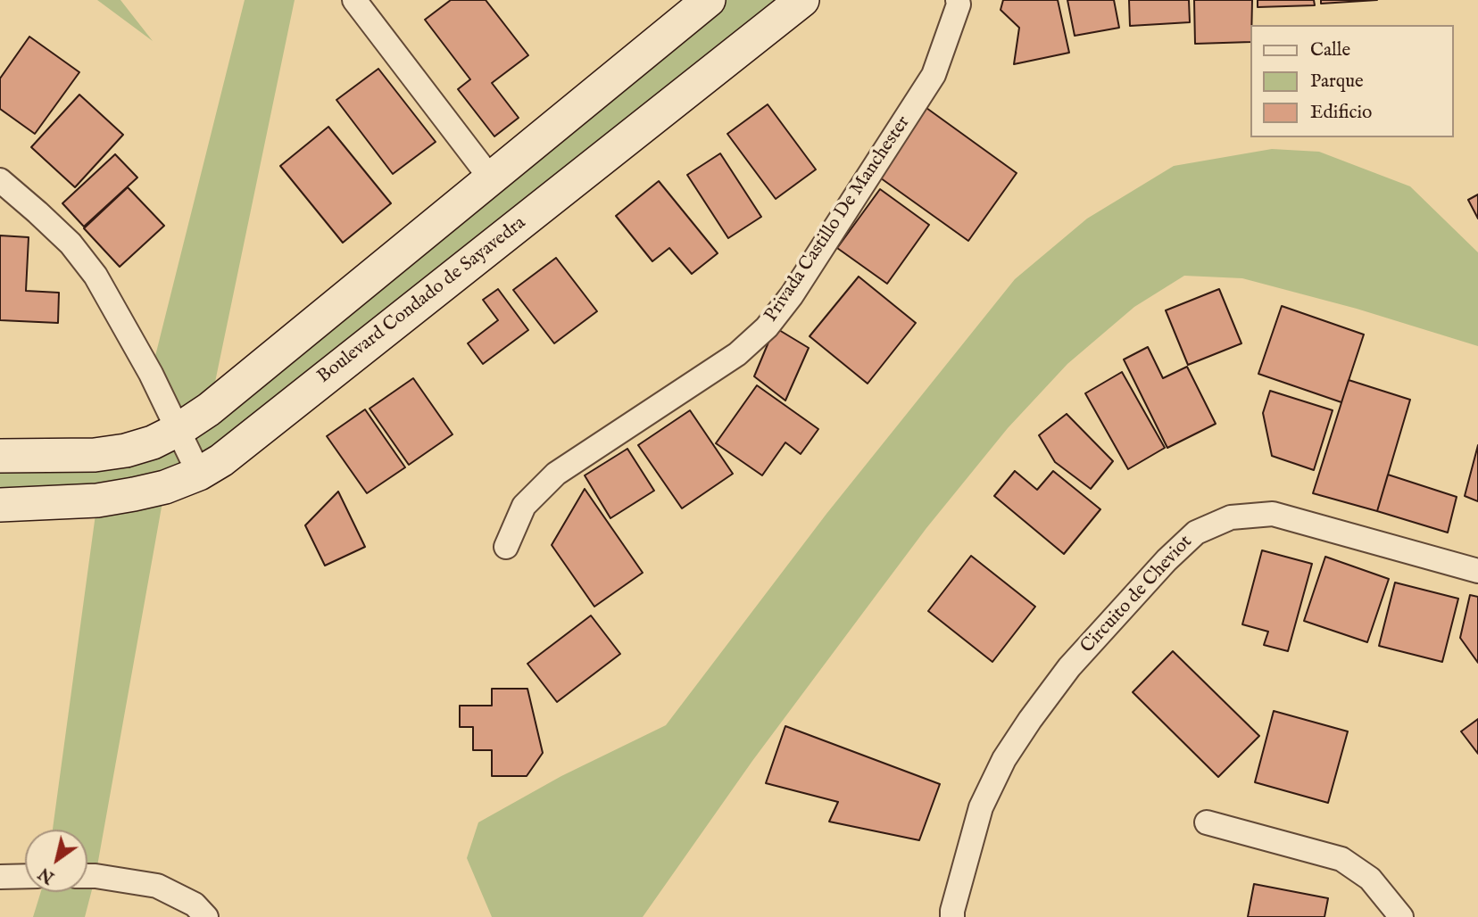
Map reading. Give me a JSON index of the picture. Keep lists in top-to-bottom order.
{
  "streets": {
    "street": ["Privada Castillo De Manchester", "Boulevard Condado de Sayavedra", "Circuito de Cheviot"]
  },
  "legend": ["Calle", "Parque", "Edificio"],
  "north": "bottom left"
}
